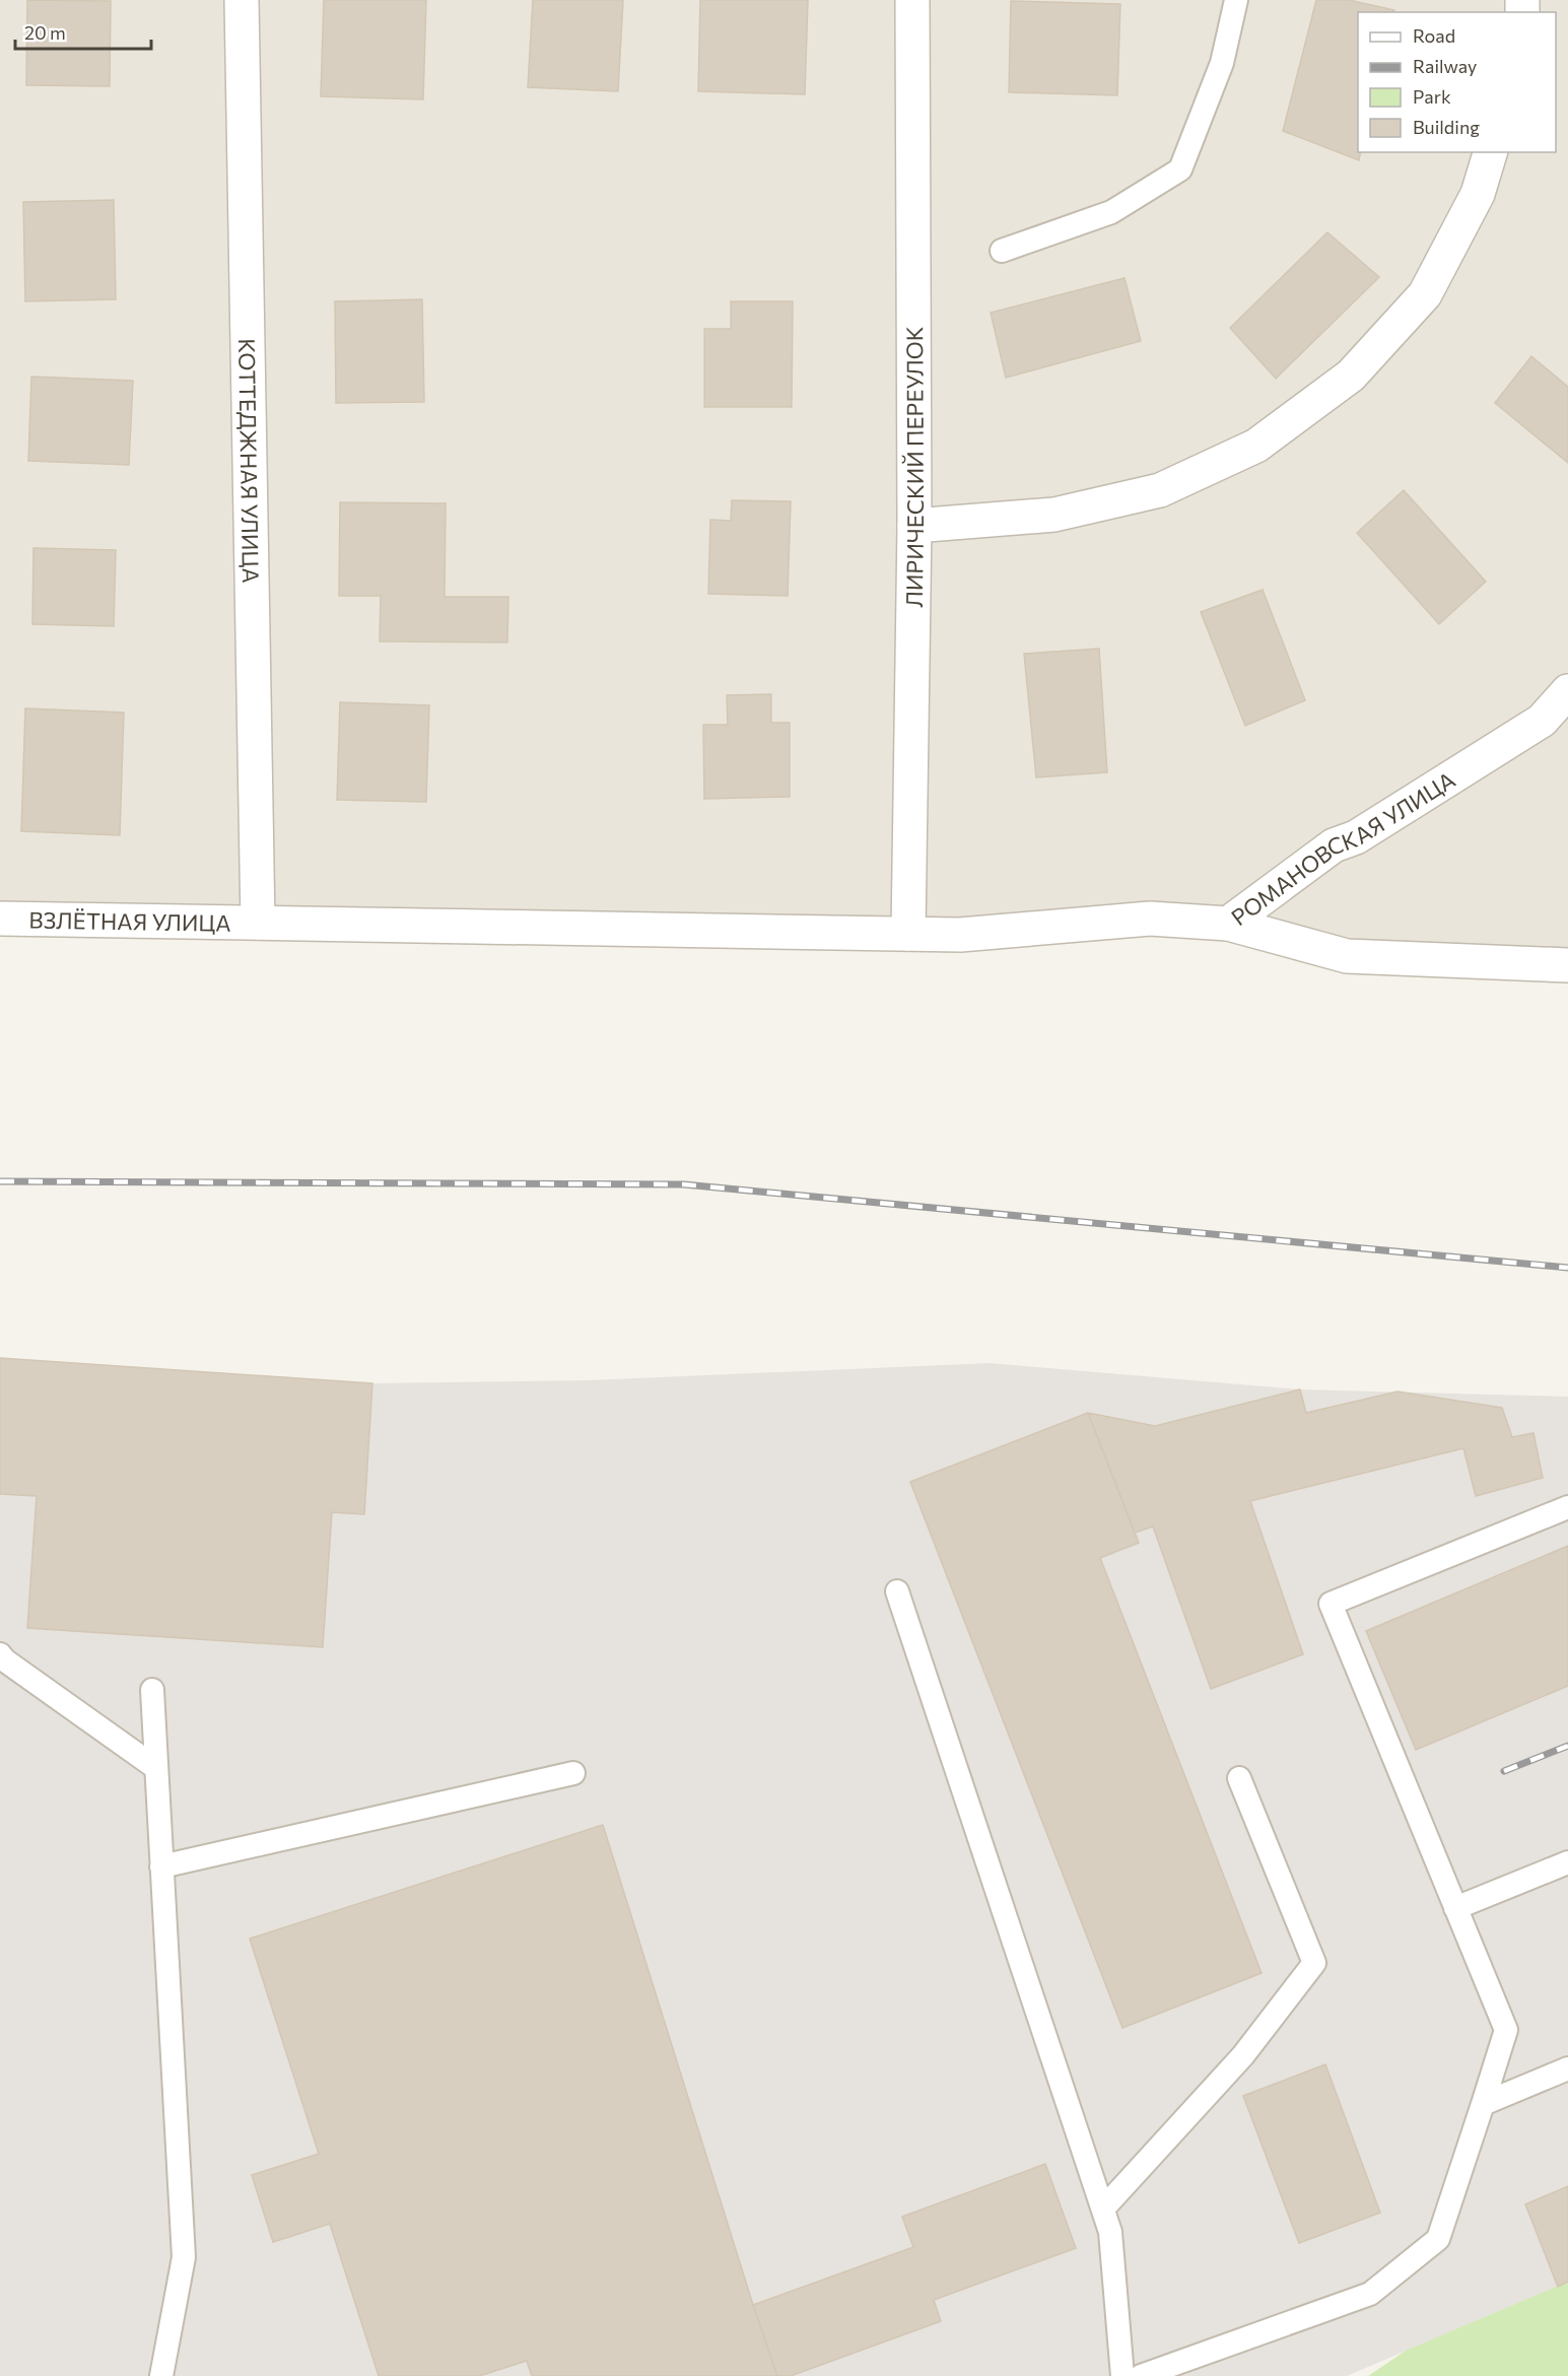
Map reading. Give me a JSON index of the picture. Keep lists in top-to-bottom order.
{
  "streets": {
    "street": [
      "КОТТЕДЖНАЯ УЛИЦА",
      "ЛИРИЧЕСКИЙ ПЕРЕУЛОК",
      "РОМАНОВСКАЯ УЛИЦА",
      "ВЗЛЁТНАЯ УЛИЦА"
    ]
  },
  "crossings": [
    ["КОТТЕДЖНАЯ УЛИЦА", "ВЗЛЁТНАЯ УЛИЦА"],
    ["ЛИРИЧЕСКИЙ ПЕРЕУЛОК", "РОМАНОВСКАЯ УЛИЦА"],
    ["ЛИРИЧЕСКИЙ ПЕРЕУЛОК", "ВЗЛЁТНАЯ УЛИЦА"],
    ["РОМАНОВСКАЯ УЛИЦА", "ВЗЛЁТНАЯ УЛИЦА"]
  ],
  "legend": [
    "Road",
    "Railway",
    "Park",
    "Building"
  ],
  "scale_bar": "20 m"
}
